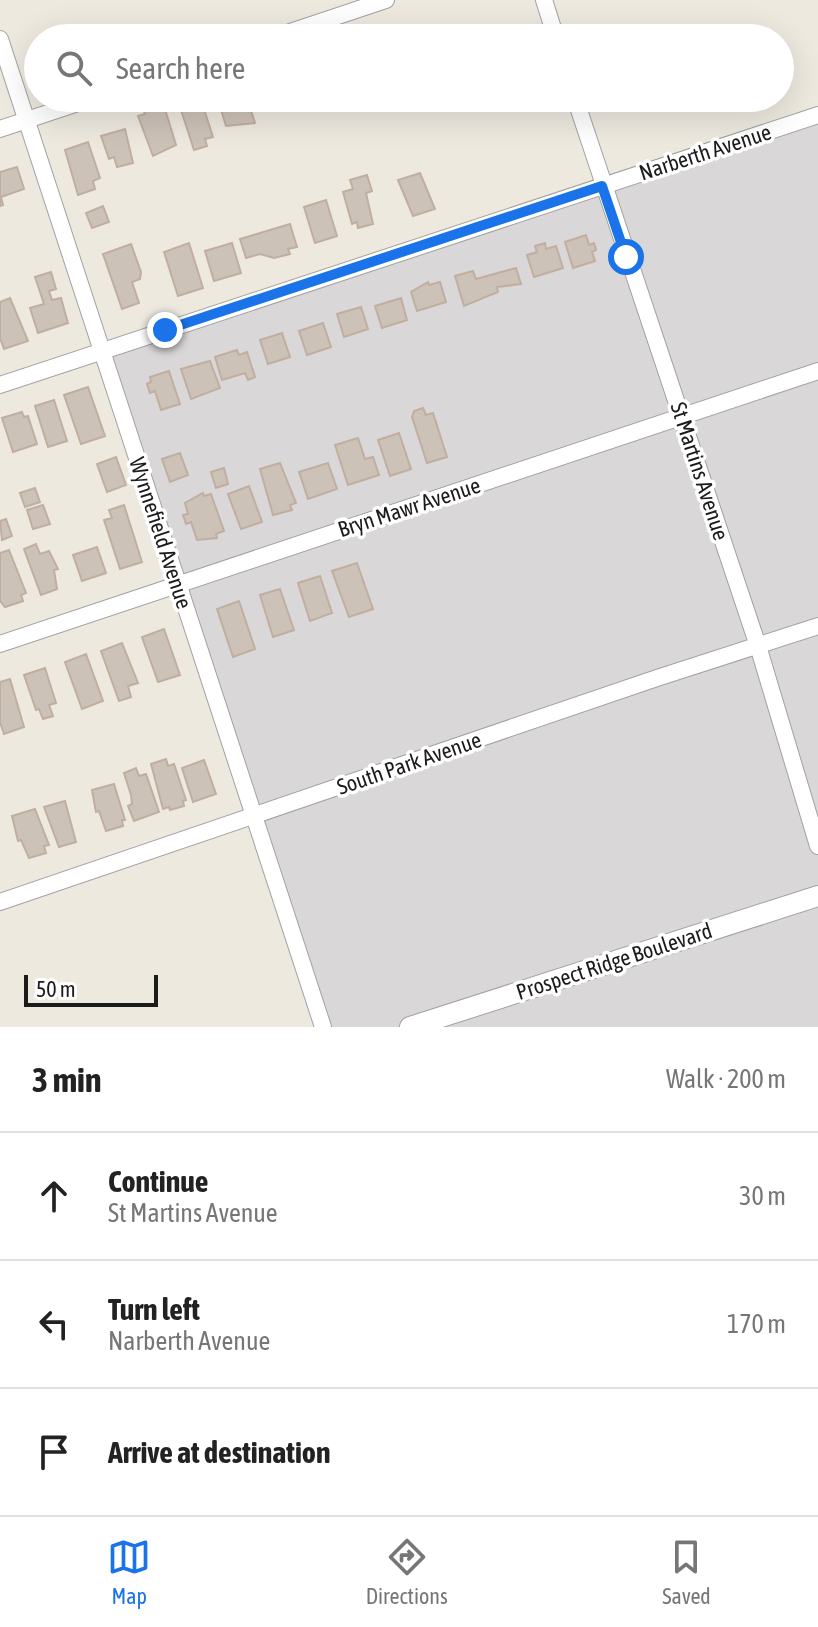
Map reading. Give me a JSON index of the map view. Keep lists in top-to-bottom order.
{
  "streets": {
    "street": [
      "Narberth Avenue",
      "St Martins Avenue",
      "Bryn Mawr Avenue",
      "Wynnefield Avenue",
      "South Park Avenue",
      "Prospect Ridge Boulevard"
    ]
  },
  "crossings": [
    ["Narberth Avenue", "St Martins Avenue"],
    ["Narberth Avenue", "Wynnefield Avenue"],
    ["St Martins Avenue", "Bryn Mawr Avenue"],
    ["St Martins Avenue", "South Park Avenue"],
    ["Bryn Mawr Avenue", "Wynnefield Avenue"],
    ["Wynnefield Avenue", "South Park Avenue"]
  ],
  "scale_bar": "50 m",
  "page": {
    "search": "Search here",
    "scale": "50 m",
    "heading": ["3 min", "Walk · 200 m"],
    "list": [
      ["Continue", "St Martins Avenue", "30 m"],
      ["Turn left", "Narberth Avenue", "170 m"],
      "Arrive at destination"
    ],
    "nav": ["Map", "Directions", "Saved"]
  }
}
